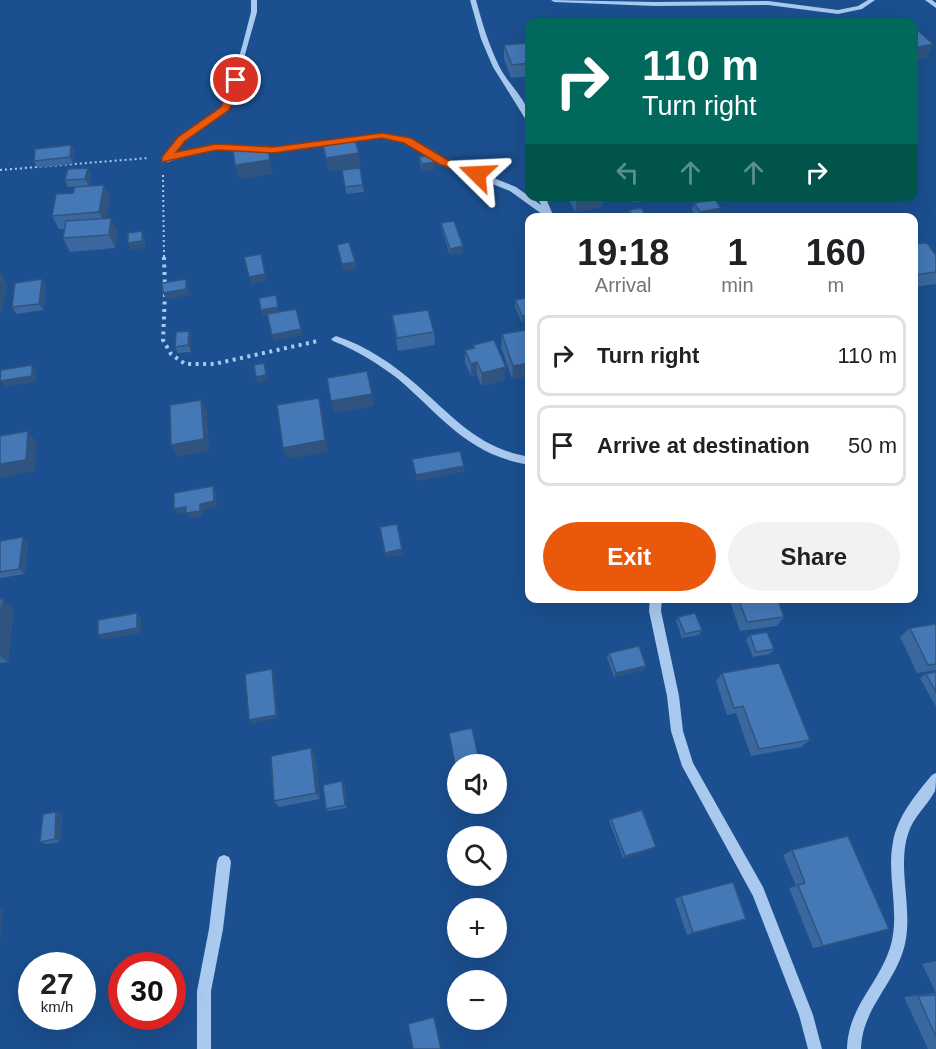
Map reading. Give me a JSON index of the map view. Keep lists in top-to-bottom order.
{
  "page": {
    "turn": ["110 m", "Turn right"],
    "eta": [
      "19:18",
      "Arrival",
      "1",
      "min",
      "160",
      "m"
    ],
    "list": [
      {
        "name": "Turn right",
        "value": "110 m"
      },
      {
        "name": "Arrive at destination",
        "value": "50 m"
      }
    ],
    "buttons": ["Exit", "Share"],
    "map_buttons": ["+", "−"],
    "speed": "27 km/h",
    "limit": "30"
  }
}
